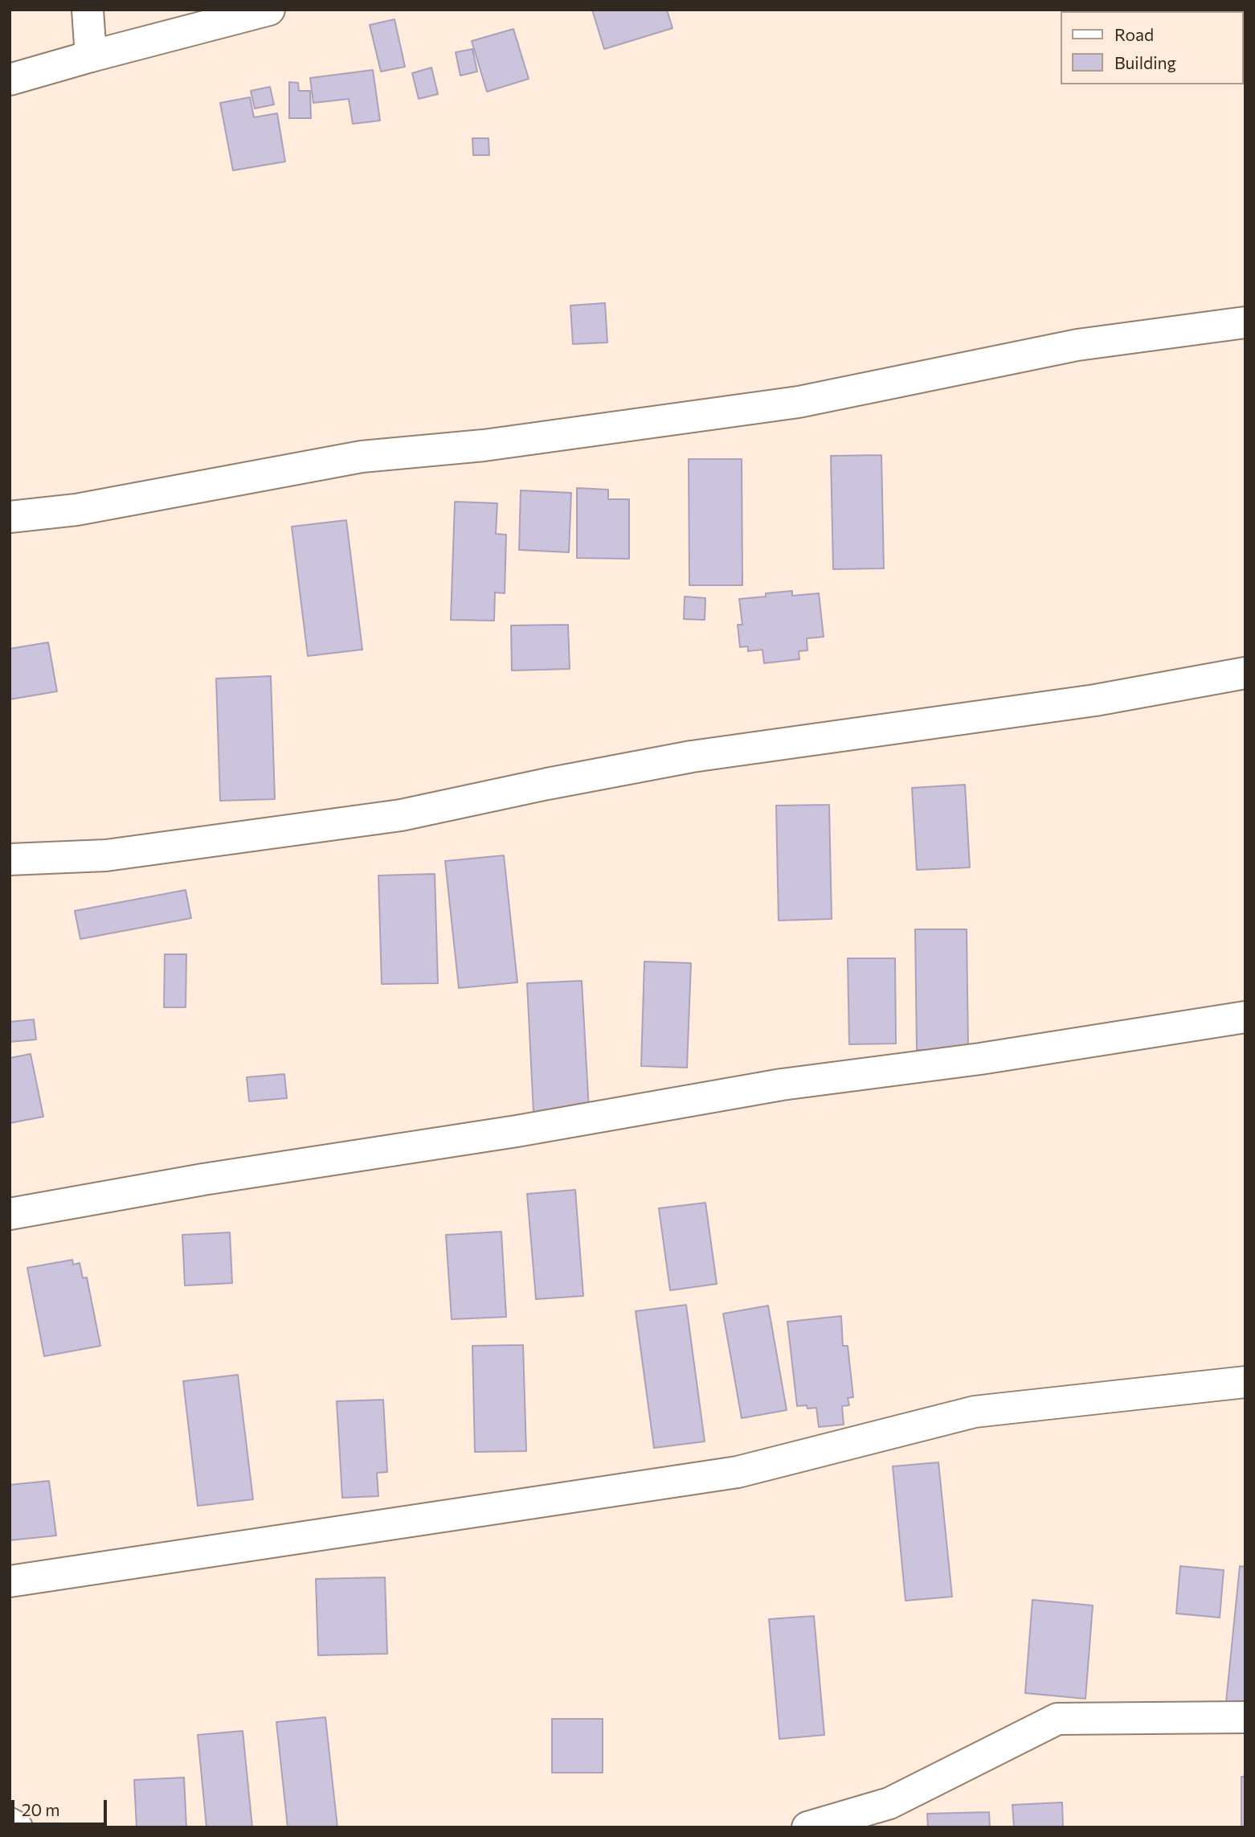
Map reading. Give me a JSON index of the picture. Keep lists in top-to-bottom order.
{
  "legend": ["Road", "Building"],
  "scale_bar": "20 m"
}
